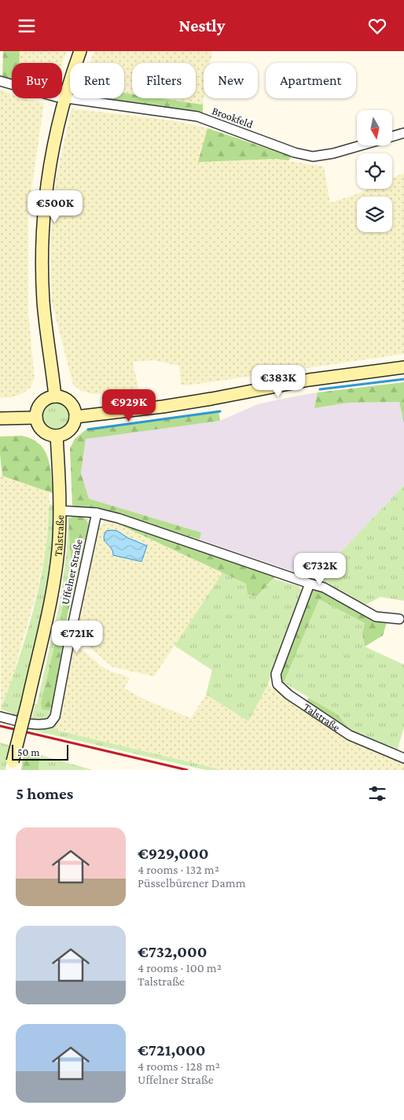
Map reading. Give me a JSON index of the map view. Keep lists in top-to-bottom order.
{
  "streets": {
    "street": ["Brookfeld", "Talstraße", "Uffelner Straße"]
  },
  "crossings": [
    ["Talstraße", "Uffelner Straße"]
  ],
  "scale_bar": "50 m",
  "north": "bottom",
  "page": {
    "header": "Nestly",
    "chip": [
      "Buy",
      "Rent",
      "Filters",
      "New",
      "Apartment"
    ],
    "price": [
      "€500K",
      "€383K",
      "€929K",
      "€732K",
      "€721K"
    ],
    "scale": "50 m",
    "heading": "5 homes",
    "list": [
      {
        "name": "€929,000",
        "note": "4 rooms · 132 m² · Püsselbürener Damm"
      },
      {
        "name": "€732,000",
        "note": "4 rooms · 100 m² · Talstraße"
      },
      {
        "name": "€721,000",
        "note": "4 rooms · 128 m² · Uffelner Straße"
      }
    ]
  }
}
